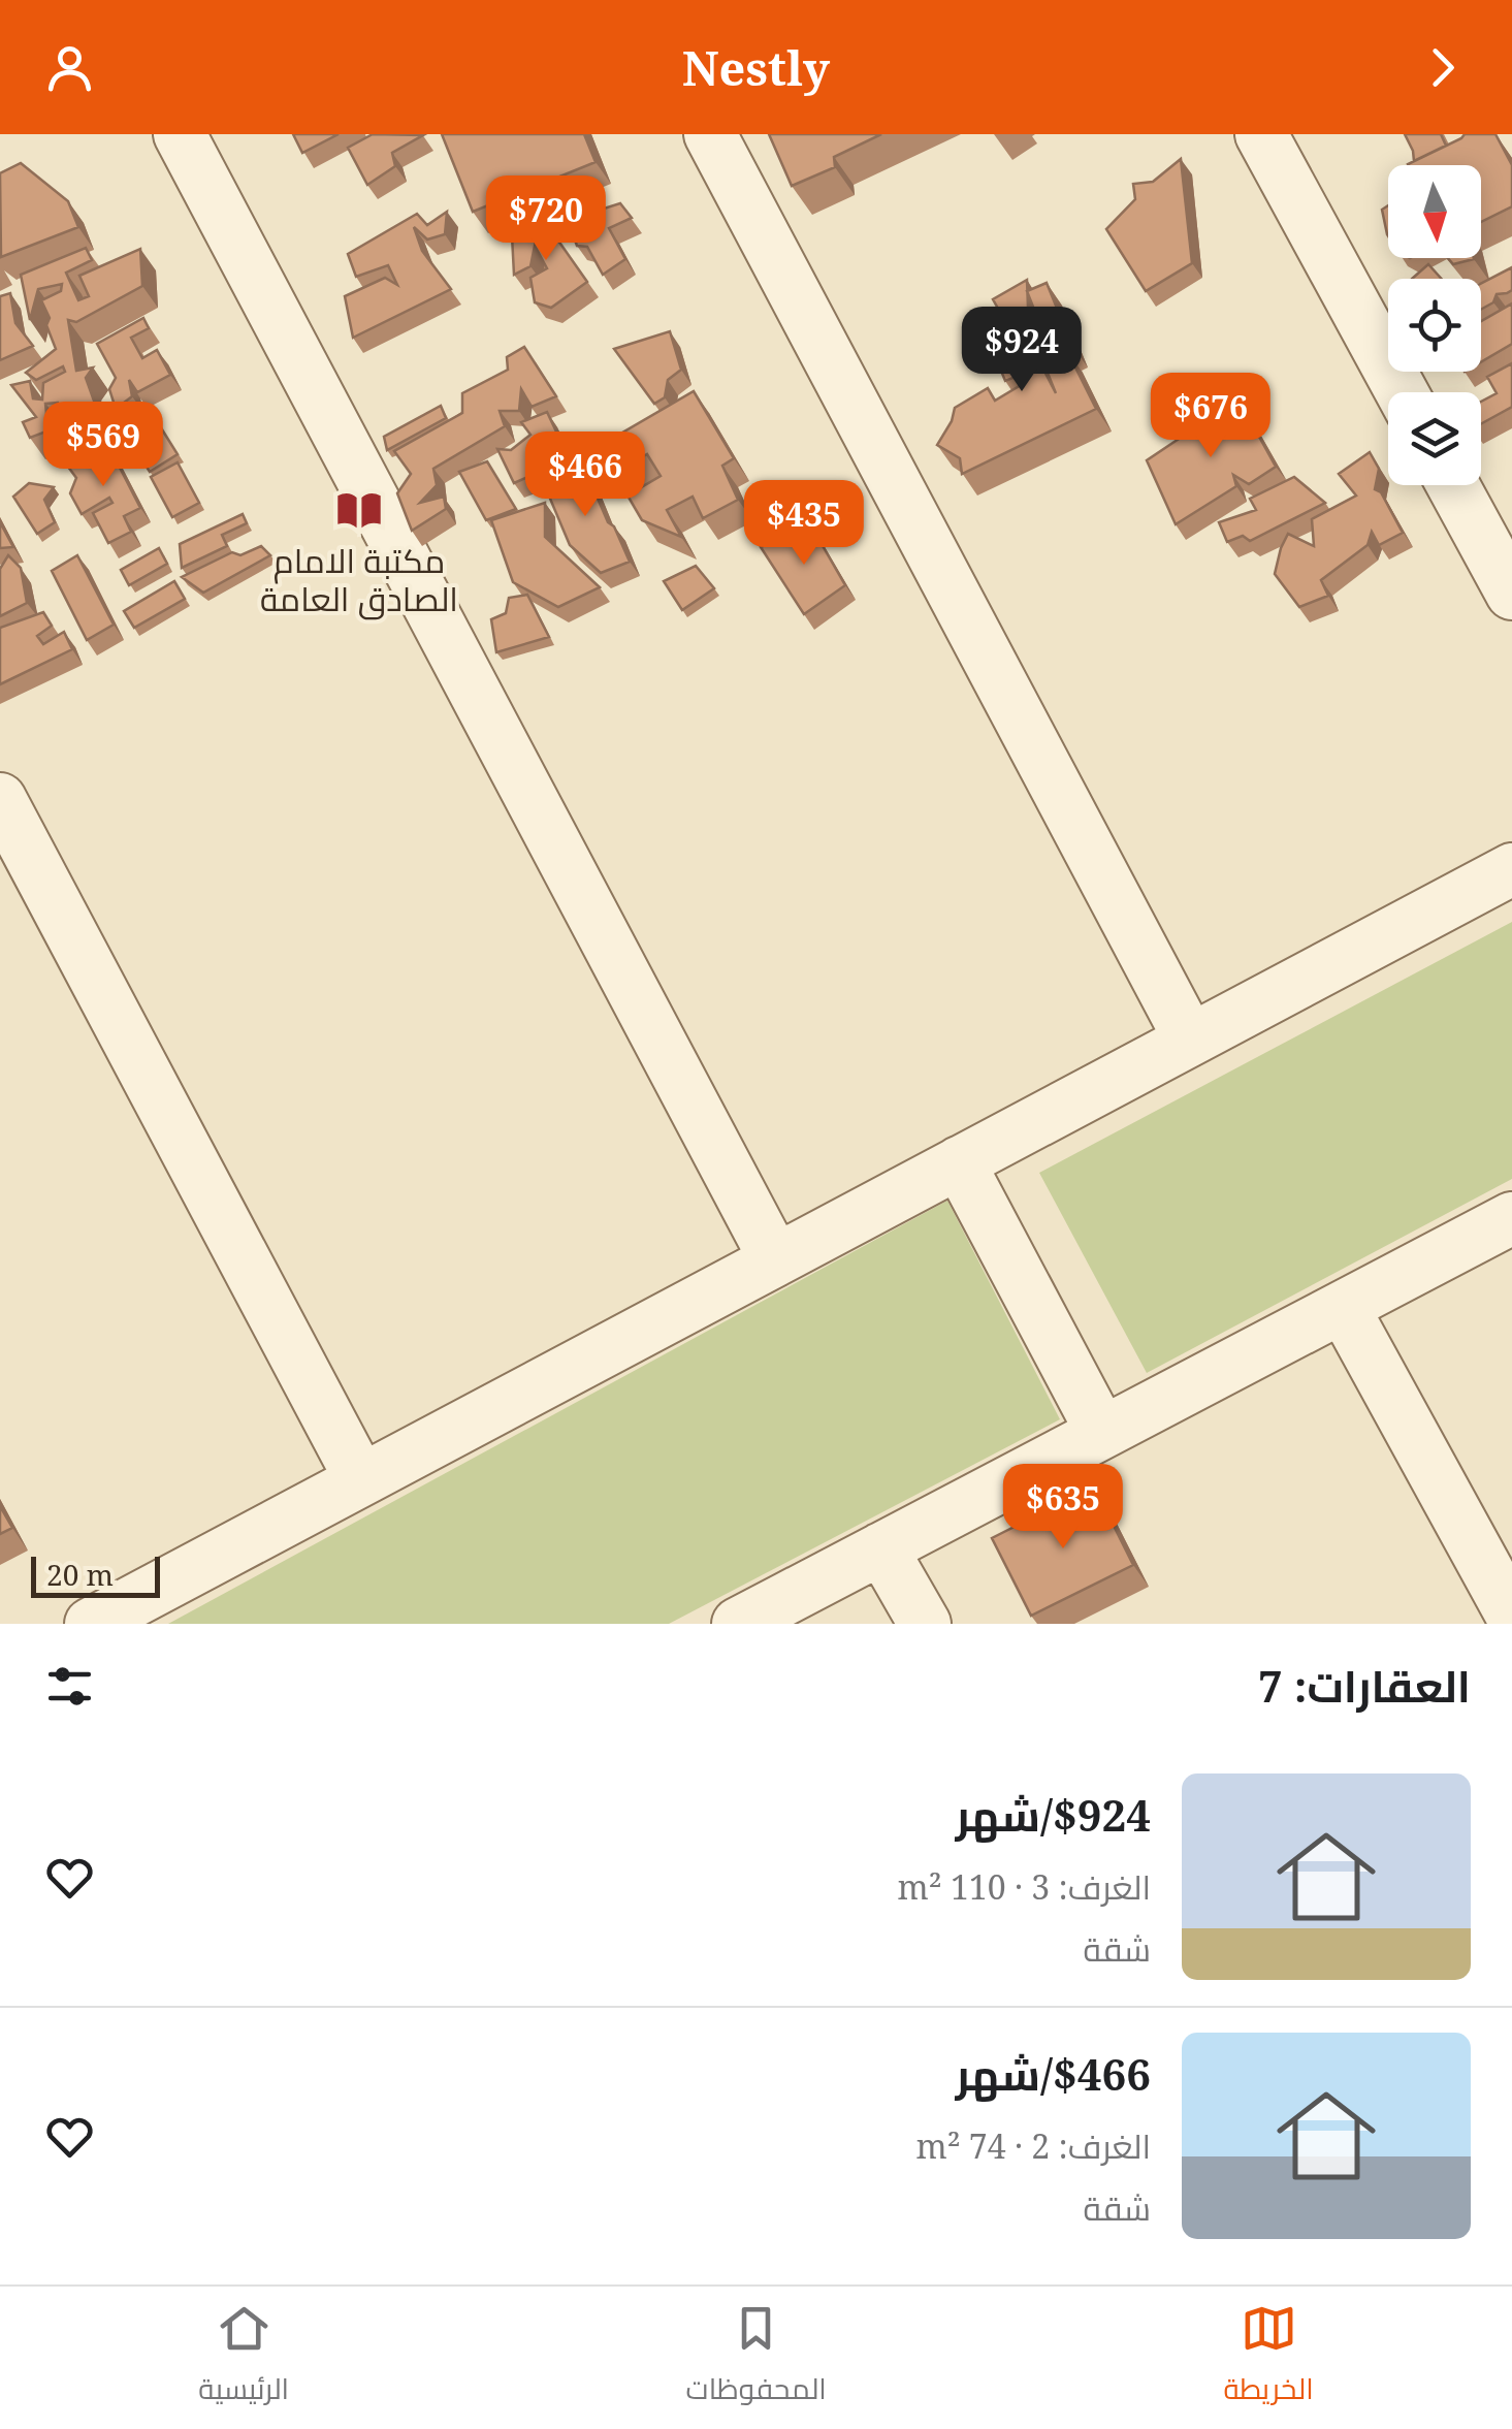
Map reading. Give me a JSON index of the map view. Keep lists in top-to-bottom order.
{
  "places": {
    "library": ["مكتبة الامام الصادق العامة"]
  },
  "scale_bar": "20 m",
  "north": "bottom",
  "page": {
    "header": "Nestly",
    "price": [
      "$720",
      "$924",
      "$676",
      "$569",
      "$466",
      "$435",
      "$635"
    ],
    "scale": "20 m",
    "heading": "العقارات: 7",
    "list": [
      {
        "name": "$924/شهر",
        "note": "الغرف: 3 · 110 m² · شقة"
      },
      {
        "name": "$466/شهر",
        "note": "الغرف: 2 · 74 m² · شقة"
      }
    ],
    "tabs": ["الخريطة", "المحفوظات", "الرئيسية"]
  }
}
